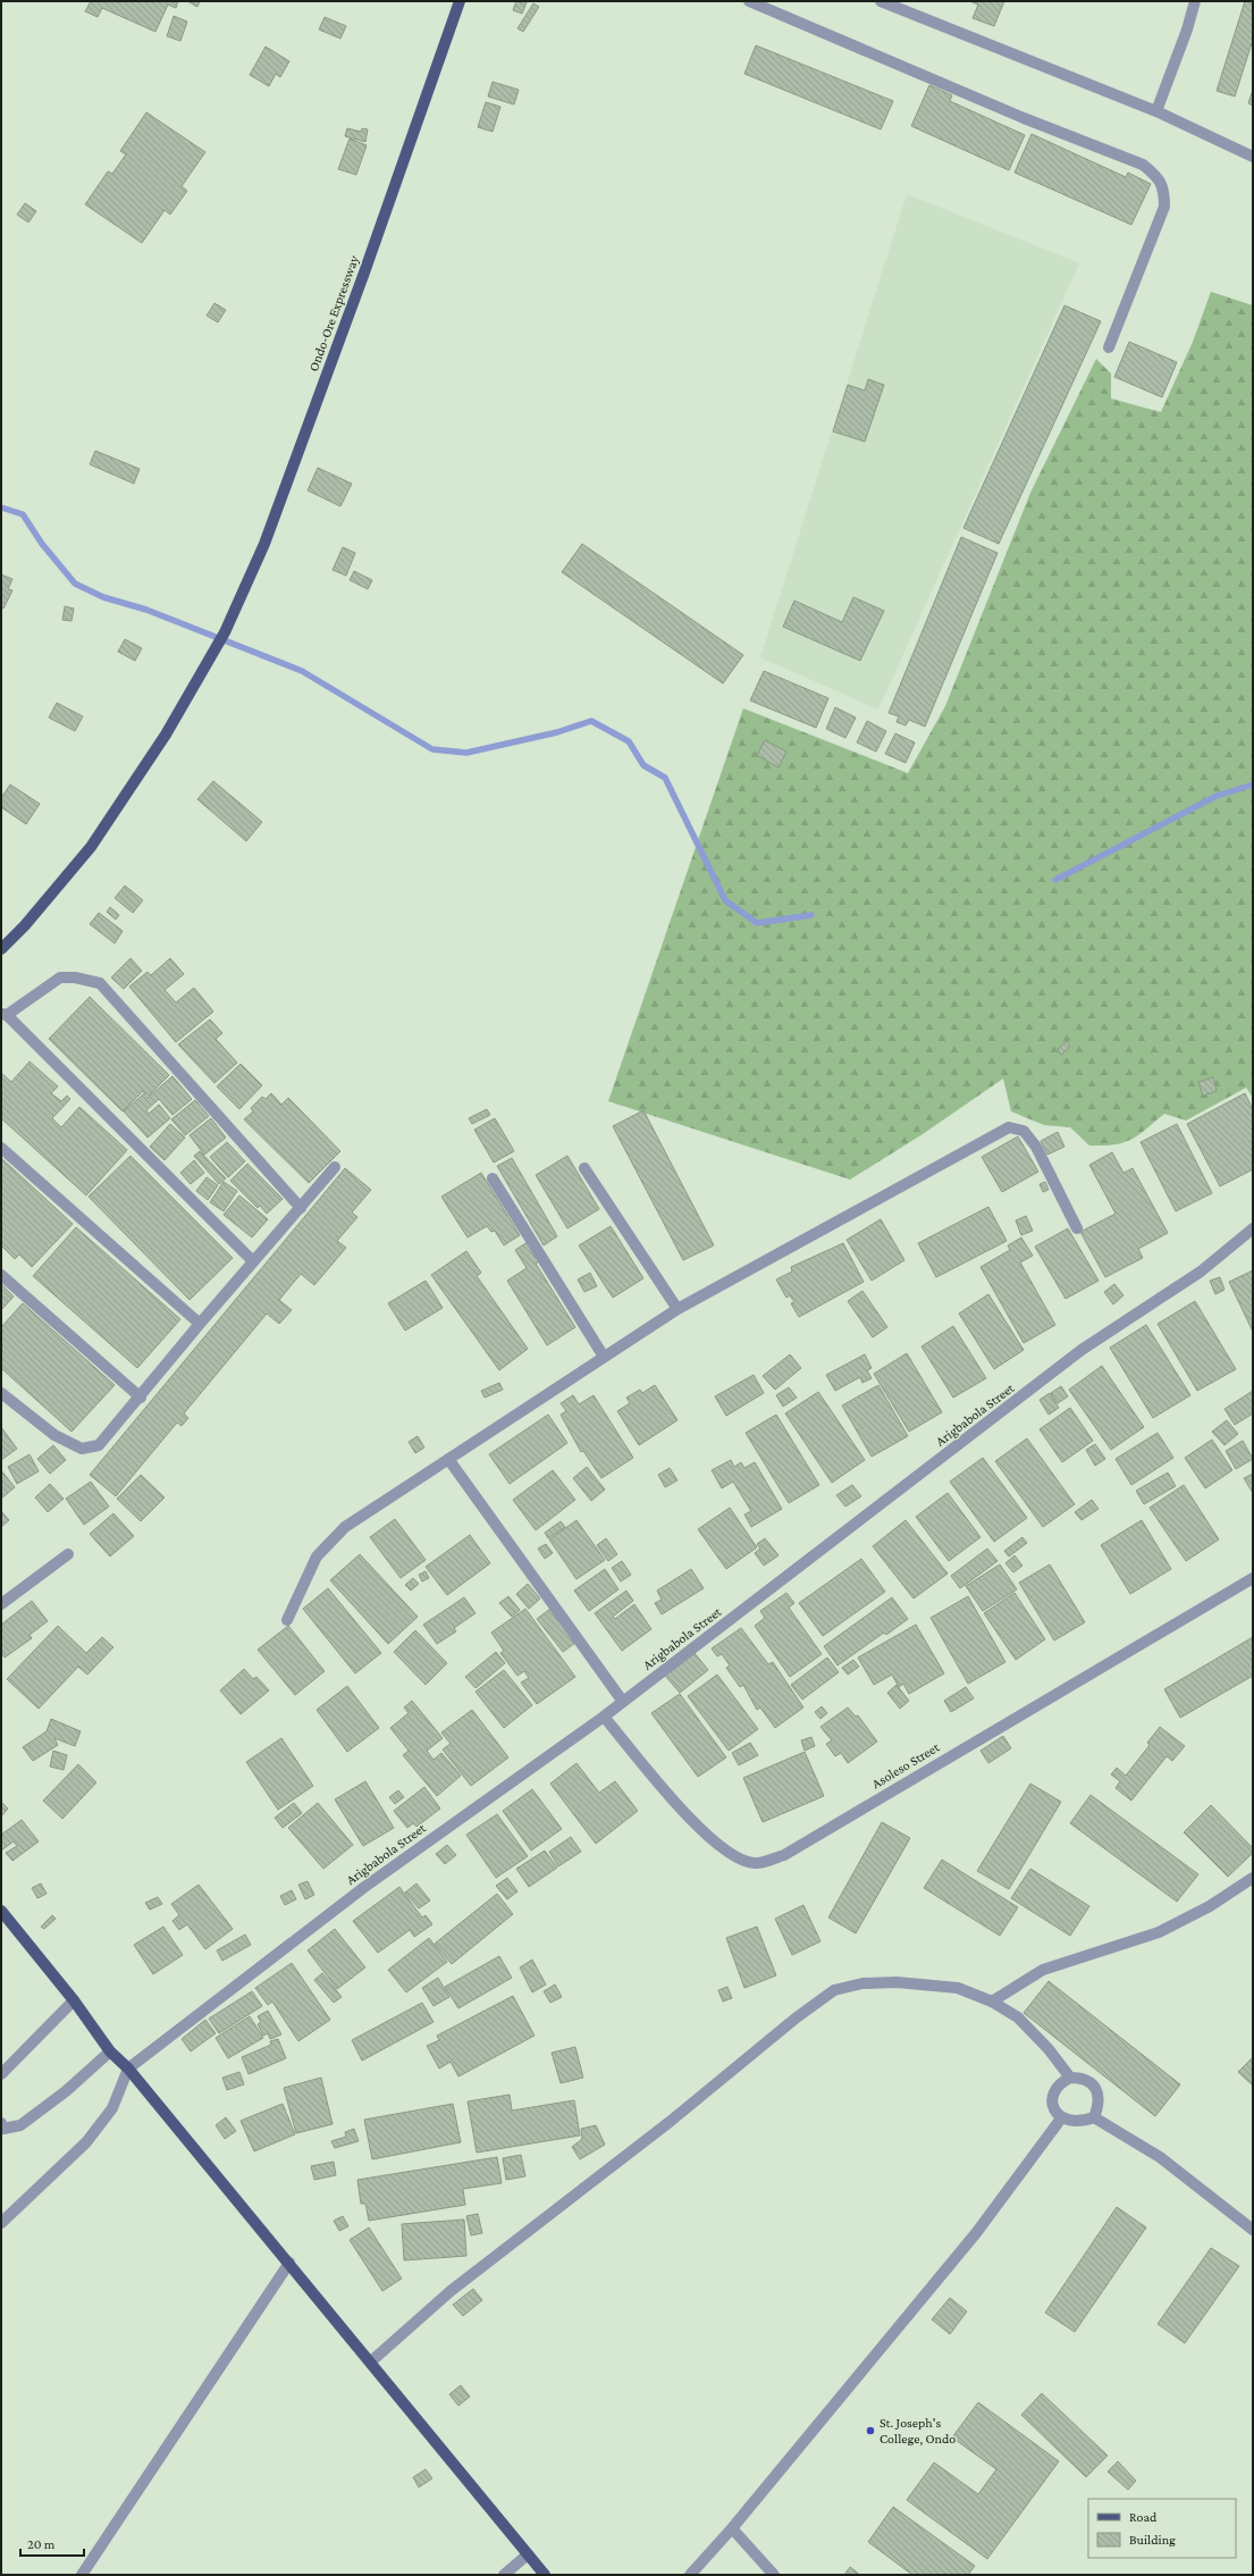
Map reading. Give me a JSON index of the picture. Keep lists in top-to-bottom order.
{
  "streets": {
    "main road": ["Ondo-Ore Expressway"],
    "street": ["Arigbabola Street", "Asoleso Street"]
  },
  "crossings": [
    ["Arigbabola Street", "Asoleso Street"]
  ],
  "places": ["St. Joseph's College, Ondo"],
  "legend": ["Road", "Building"],
  "scale_bar": "20 m"
}
